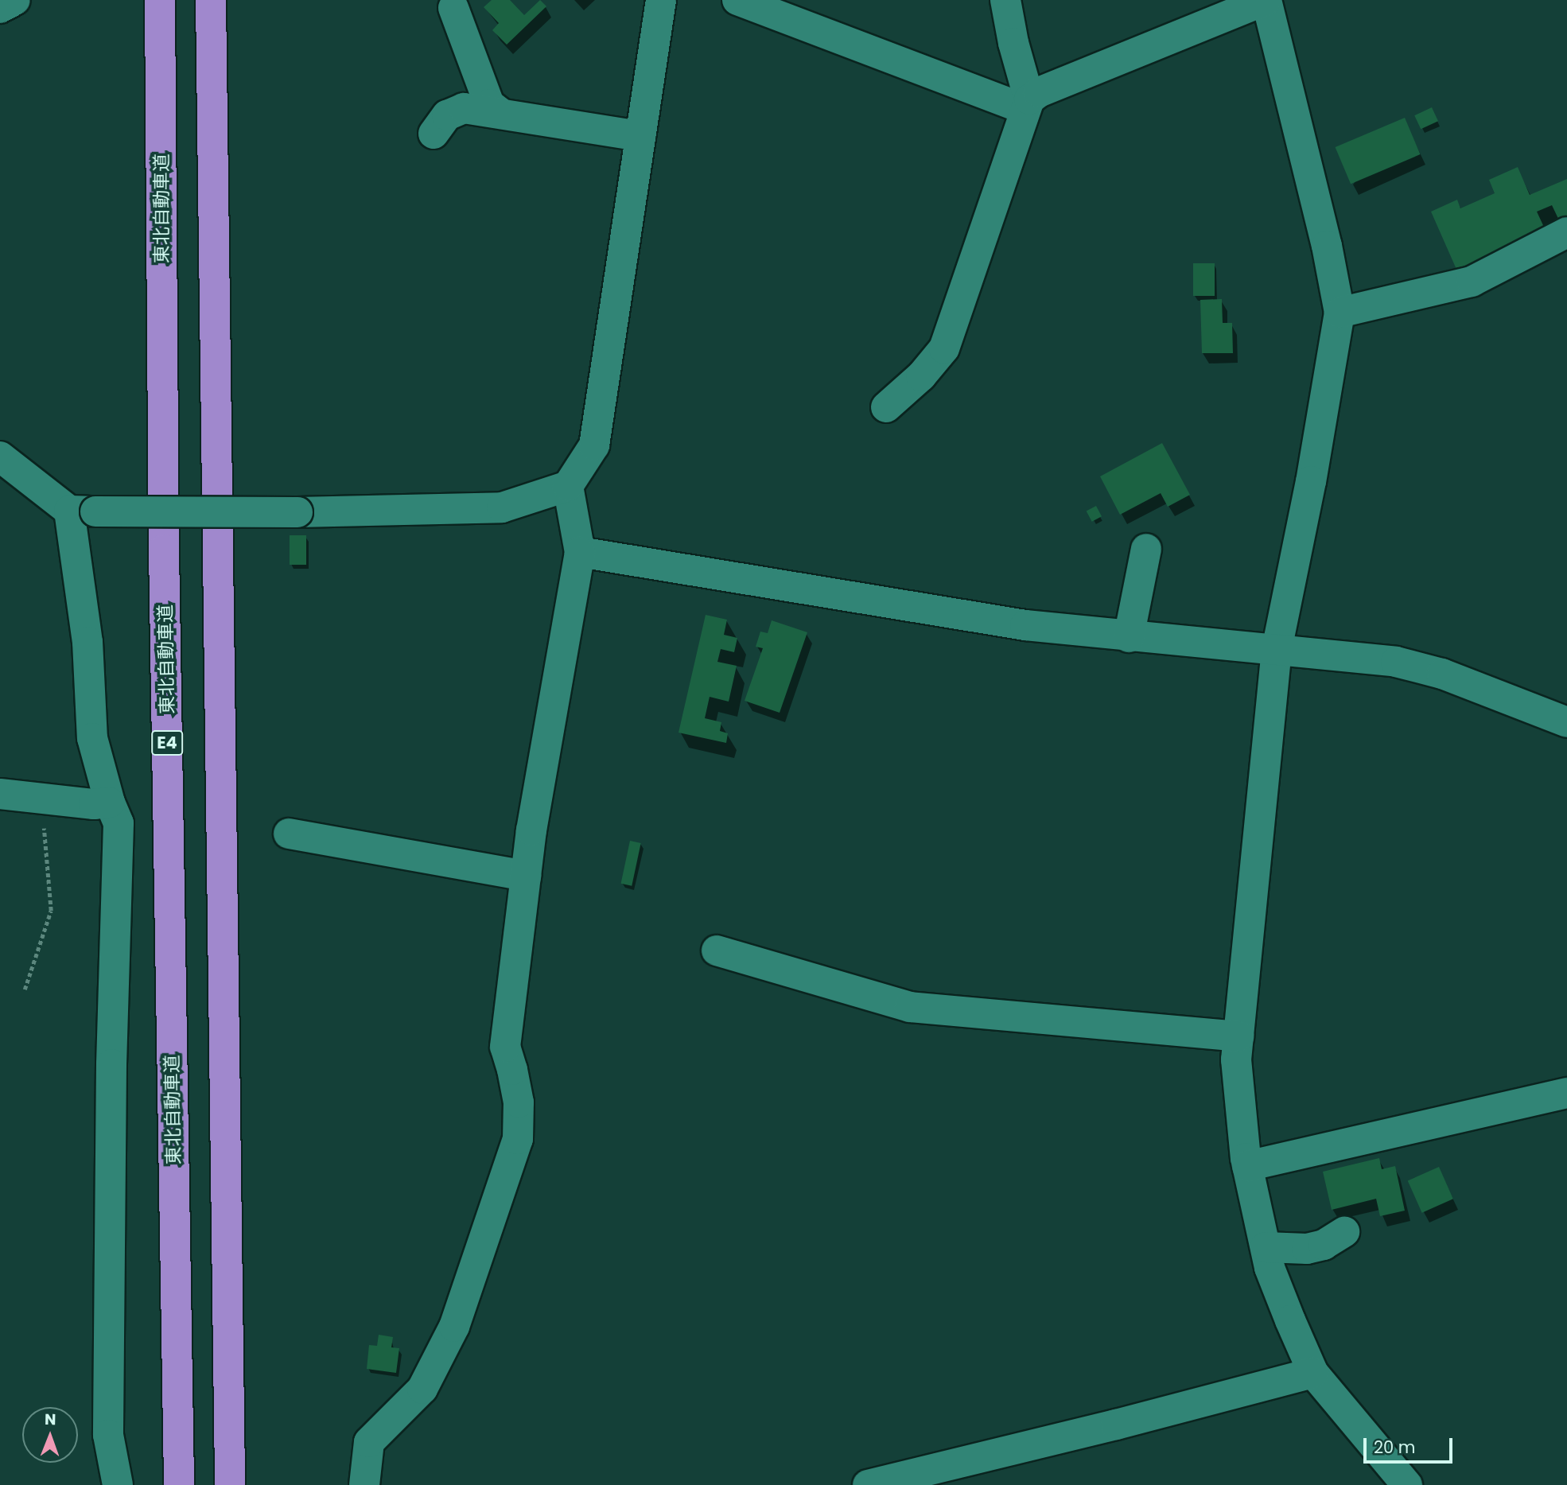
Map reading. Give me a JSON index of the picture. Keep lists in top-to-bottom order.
{
  "streets": {
    "highway": ["東北自動車道", "E4"]
  },
  "scale_bar": "20 m",
  "north": "top"
}
